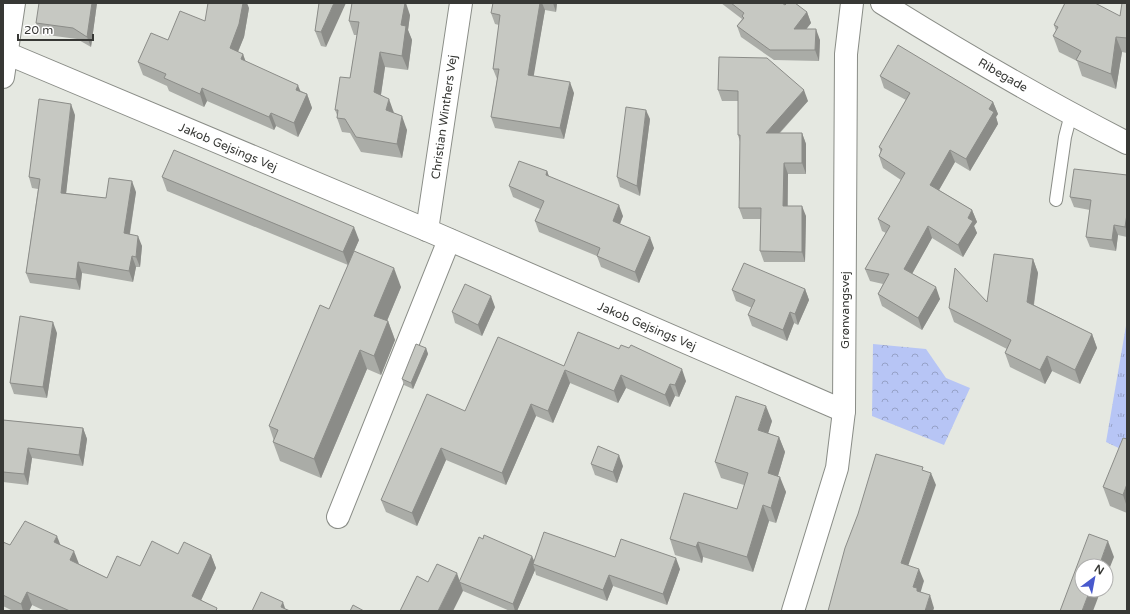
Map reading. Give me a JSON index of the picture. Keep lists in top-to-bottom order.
{
  "streets": {
    "street": [
      "Ribegade",
      "Christian Winthers Vej",
      "Jakob Gejsings Vej",
      "Grønvangsvej"
    ]
  },
  "crossings": [
    ["Christian Winthers Vej", "Jakob Gejsings Vej"],
    ["Jakob Gejsings Vej", "Grønvangsvej"]
  ],
  "scale_bar": "20 m",
  "north": "top right"
}
